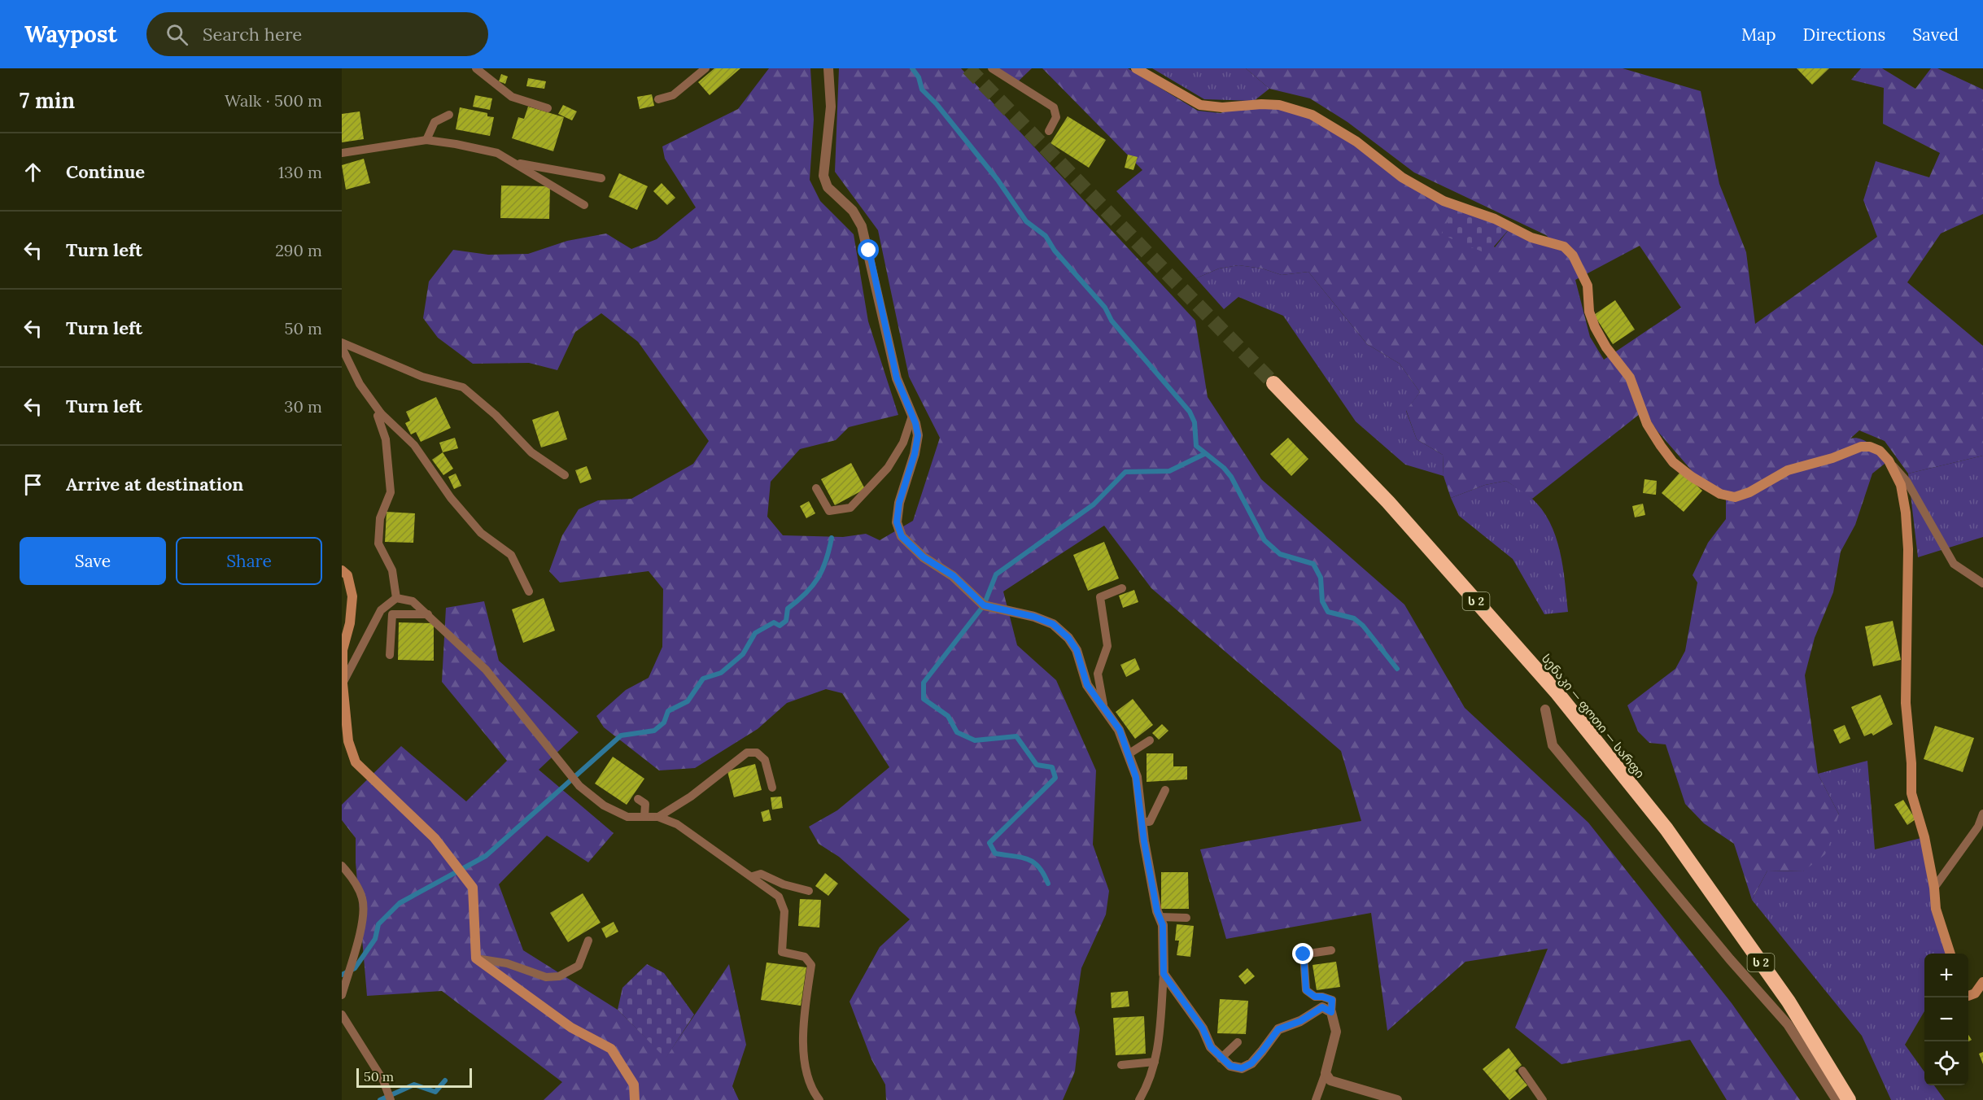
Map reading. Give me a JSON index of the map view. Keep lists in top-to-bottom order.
{
  "streets": {
    "highway": ["ს 2", "სენაკი — ფოთი — სარფი"]
  },
  "scale_bar": "50 m",
  "page": {
    "header": "Waypost",
    "search": "Search here",
    "nav": ["Map", "Directions", "Saved"],
    "heading": ["7 min", "Walk · 500 m"],
    "list": [
      ["Continue", "130 m"],
      ["Turn left", "290 m"],
      ["Turn left", "50 m"],
      ["Turn left", "30 m"],
      "Arrive at destination"
    ],
    "buttons": ["Save", "Share"],
    "map_buttons": ["+", "−"],
    "scale": "50 m"
  }
}
